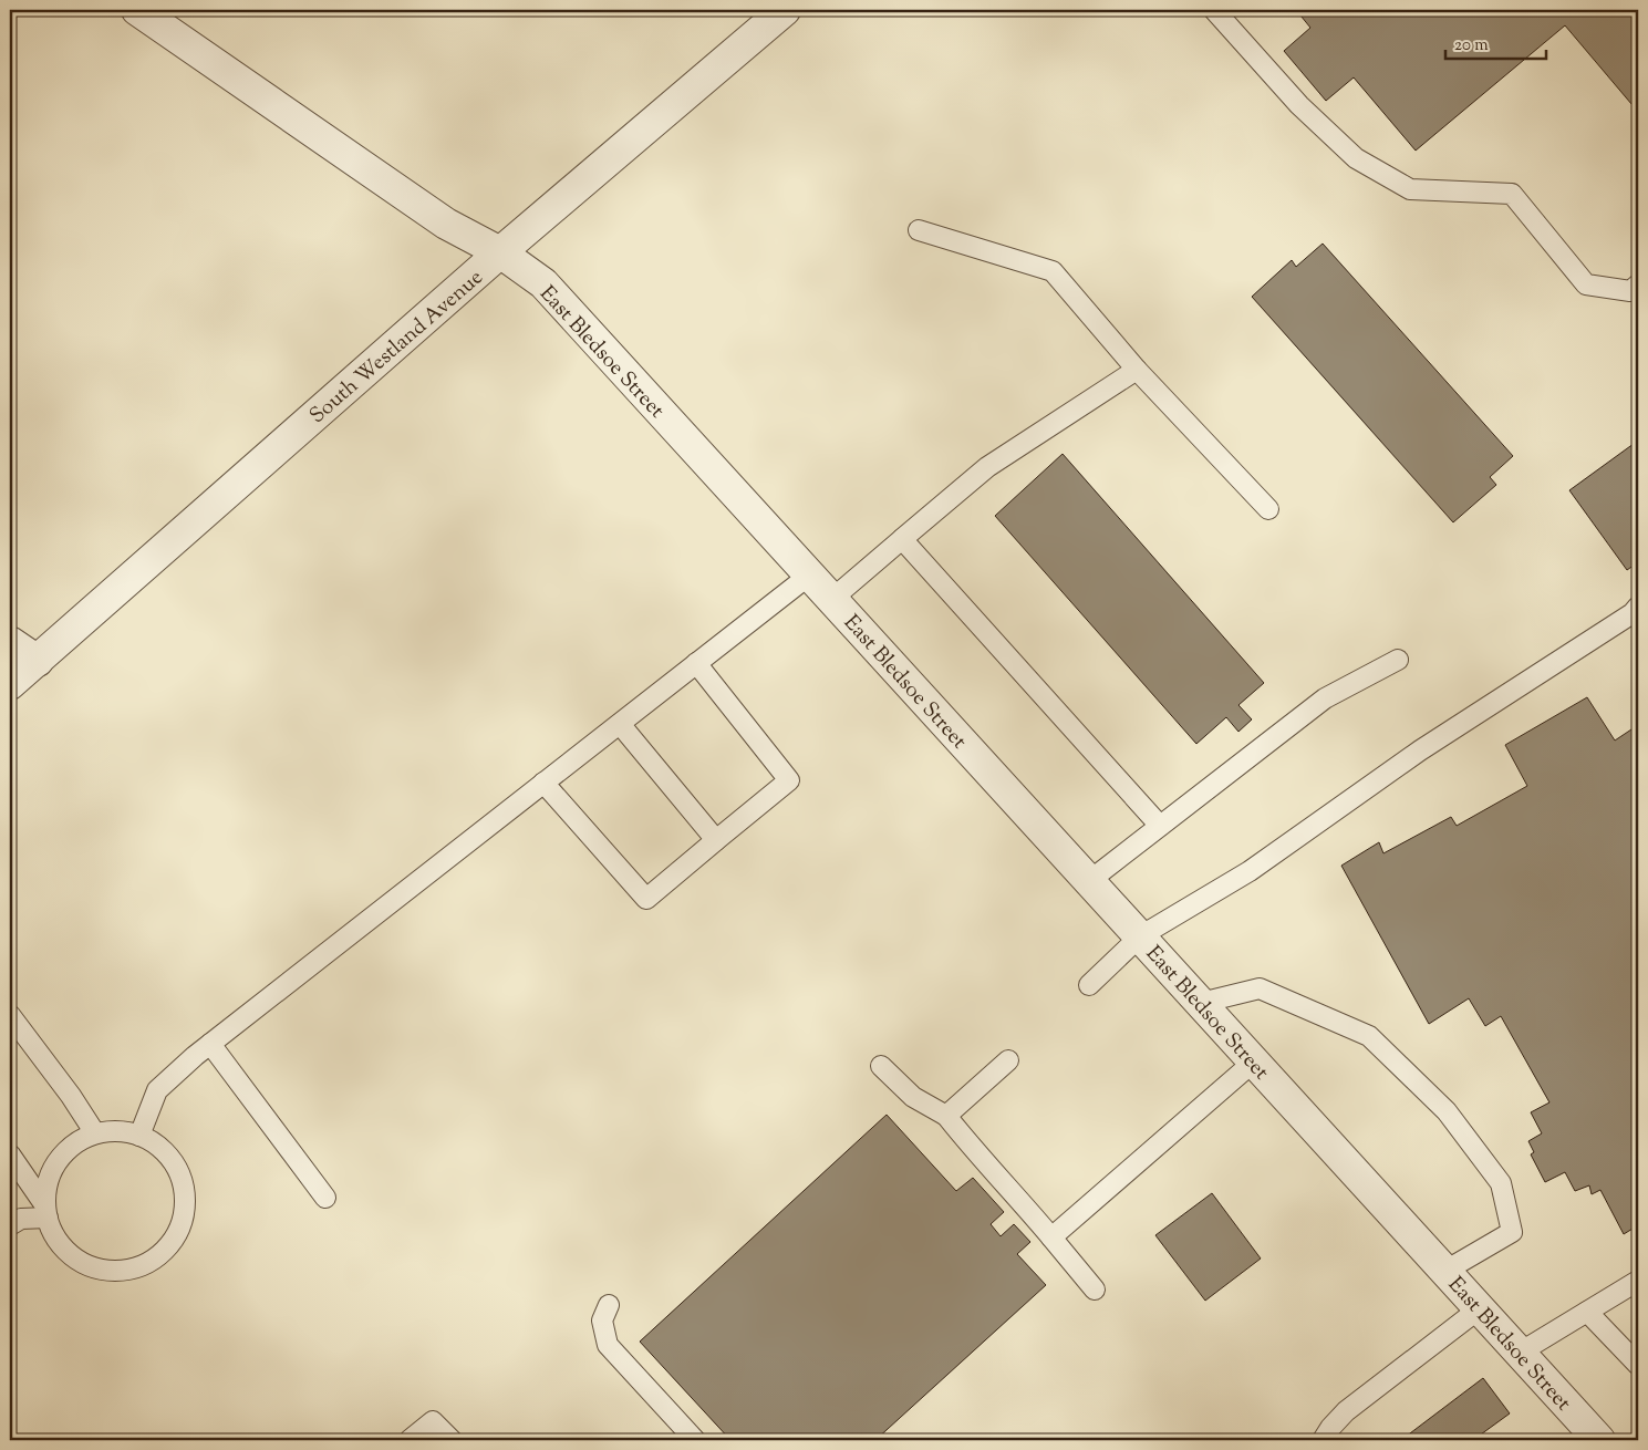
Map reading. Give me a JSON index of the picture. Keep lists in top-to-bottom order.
{
  "streets": {
    "street": ["South Westland Avenue", "East Bledsoe Street"]
  },
  "crossings": [
    ["South Westland Avenue", "East Bledsoe Street"]
  ],
  "scale_bar": "20 m"
}
